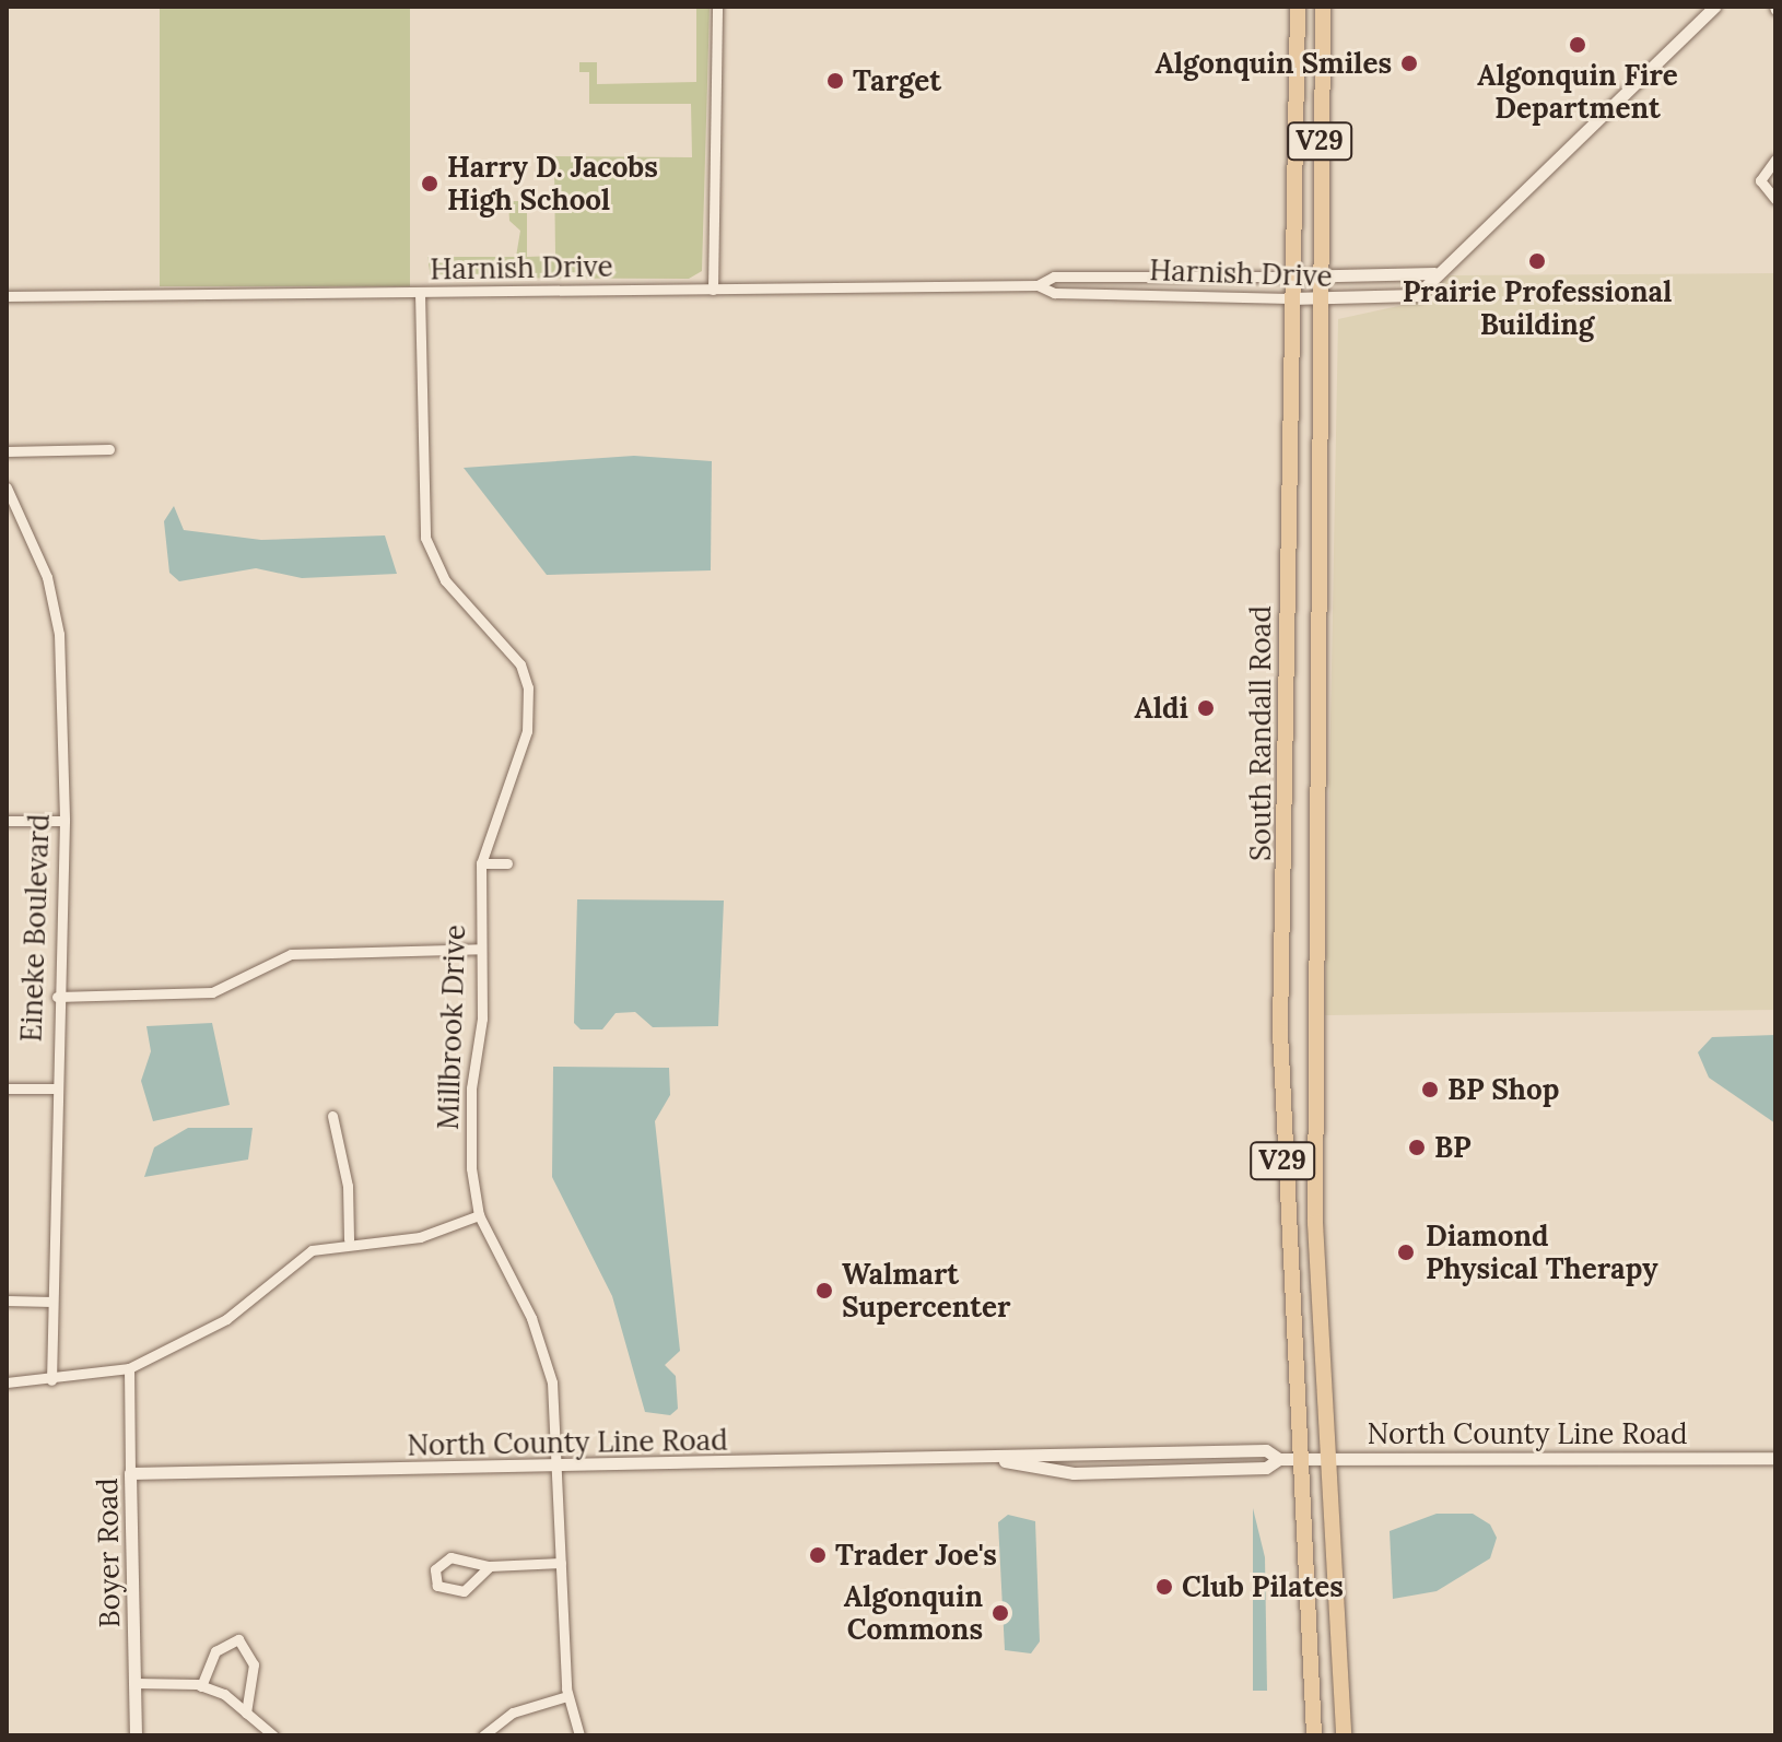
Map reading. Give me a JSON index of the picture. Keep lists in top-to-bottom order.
{
  "streets": {
    "main road": ["V29", "South Randall Road"],
    "street": [
      "Harnish Drive",
      "Eineke Boulevard",
      "Millbrook Drive",
      "North County Line Road",
      "Boyer Road"
    ]
  },
  "crossings": [
    ["Harnish Drive", "South Randall Road"],
    ["Harnish Drive", "Millbrook Drive"],
    ["South Randall Road", "North County Line Road"],
    ["Millbrook Drive", "North County Line Road"],
    ["North County Line Road", "Boyer Road"]
  ],
  "places": [
    "Algonquin Fire Department",
    "Algonquin Smiles",
    "Target",
    "Harry D. Jacobs High School",
    "Prairie Professional Building",
    "Aldi",
    "BP Shop",
    "BP",
    "Diamond Physical Therapy",
    "Walmart Supercenter",
    "Trader Joe's",
    "Club Pilates",
    "Algonquin Commons"
  ]
}
